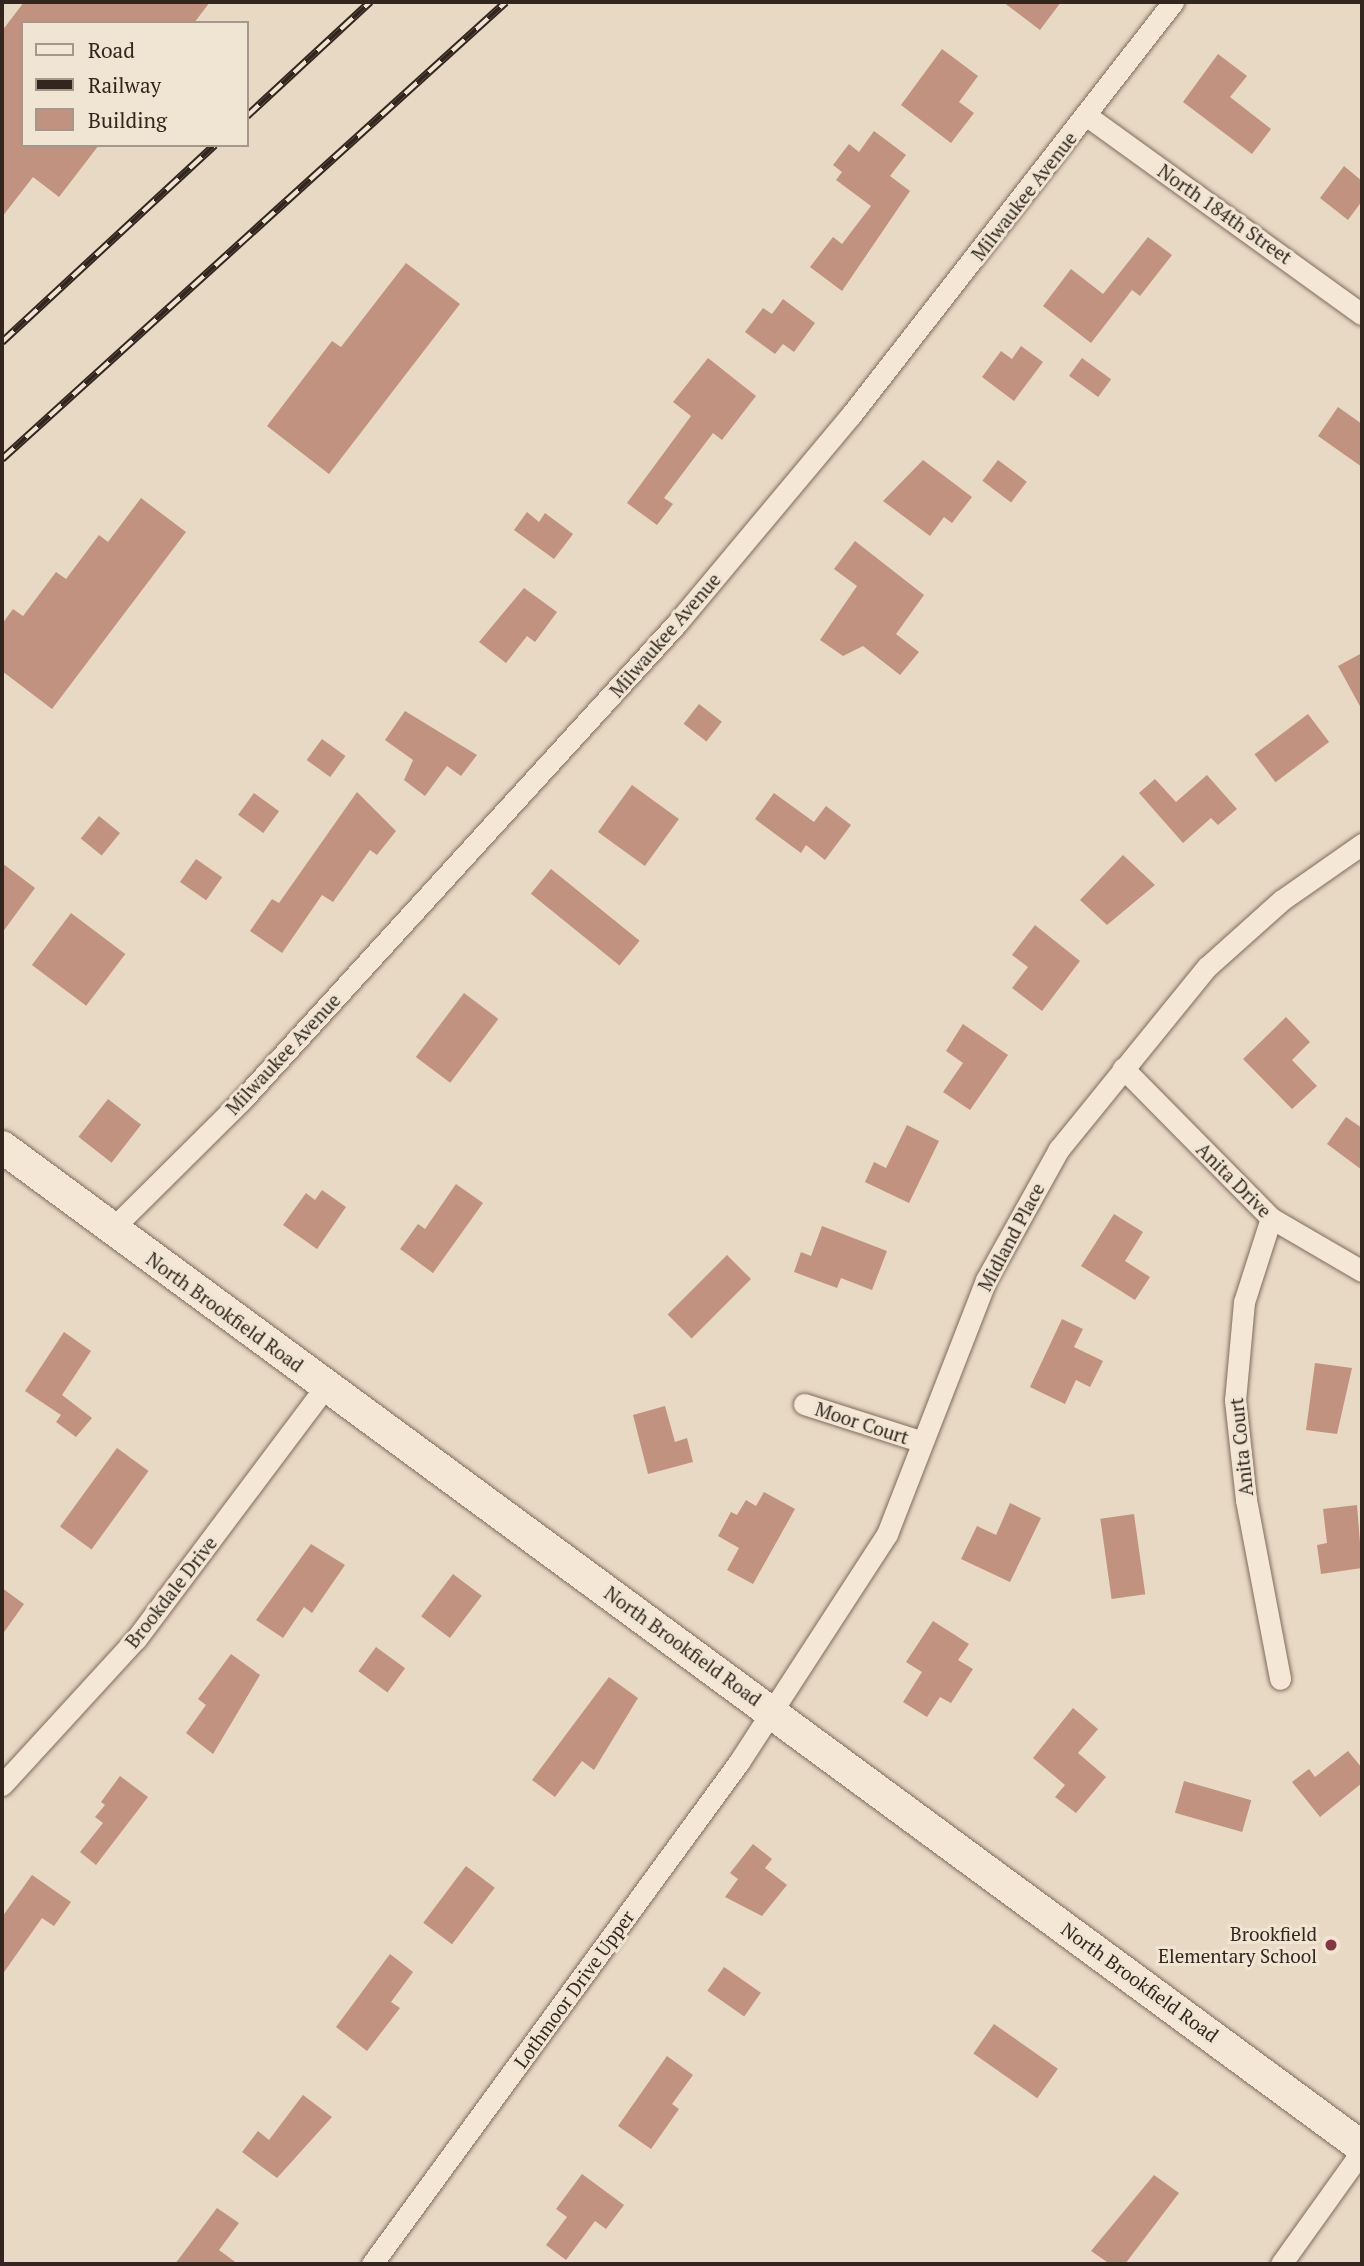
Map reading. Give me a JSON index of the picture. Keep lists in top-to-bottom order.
{
  "streets": {
    "street": [
      "Milwaukee Avenue",
      "North 184th Street",
      "Anita Drive",
      "Midland Place",
      "North Brookfield Road",
      "Moor Court",
      "Anita Court",
      "Brookdale Drive",
      "Lothmoor Drive Upper"
    ]
  },
  "crossings": [
    ["Milwaukee Avenue", "North 184th Street"],
    ["Milwaukee Avenue", "North Brookfield Road"],
    ["Anita Drive", "Midland Place"],
    ["Anita Drive", "Anita Court"],
    ["Midland Place", "North Brookfield Road"],
    ["Midland Place", "Moor Court"],
    ["Midland Place", "Lothmoor Drive Upper"],
    ["North Brookfield Road", "Brookdale Drive"],
    ["North Brookfield Road", "Lothmoor Drive Upper"]
  ],
  "places": ["Brookfield Elementary School"],
  "legend": ["Road", "Railway", "Building"]
}
